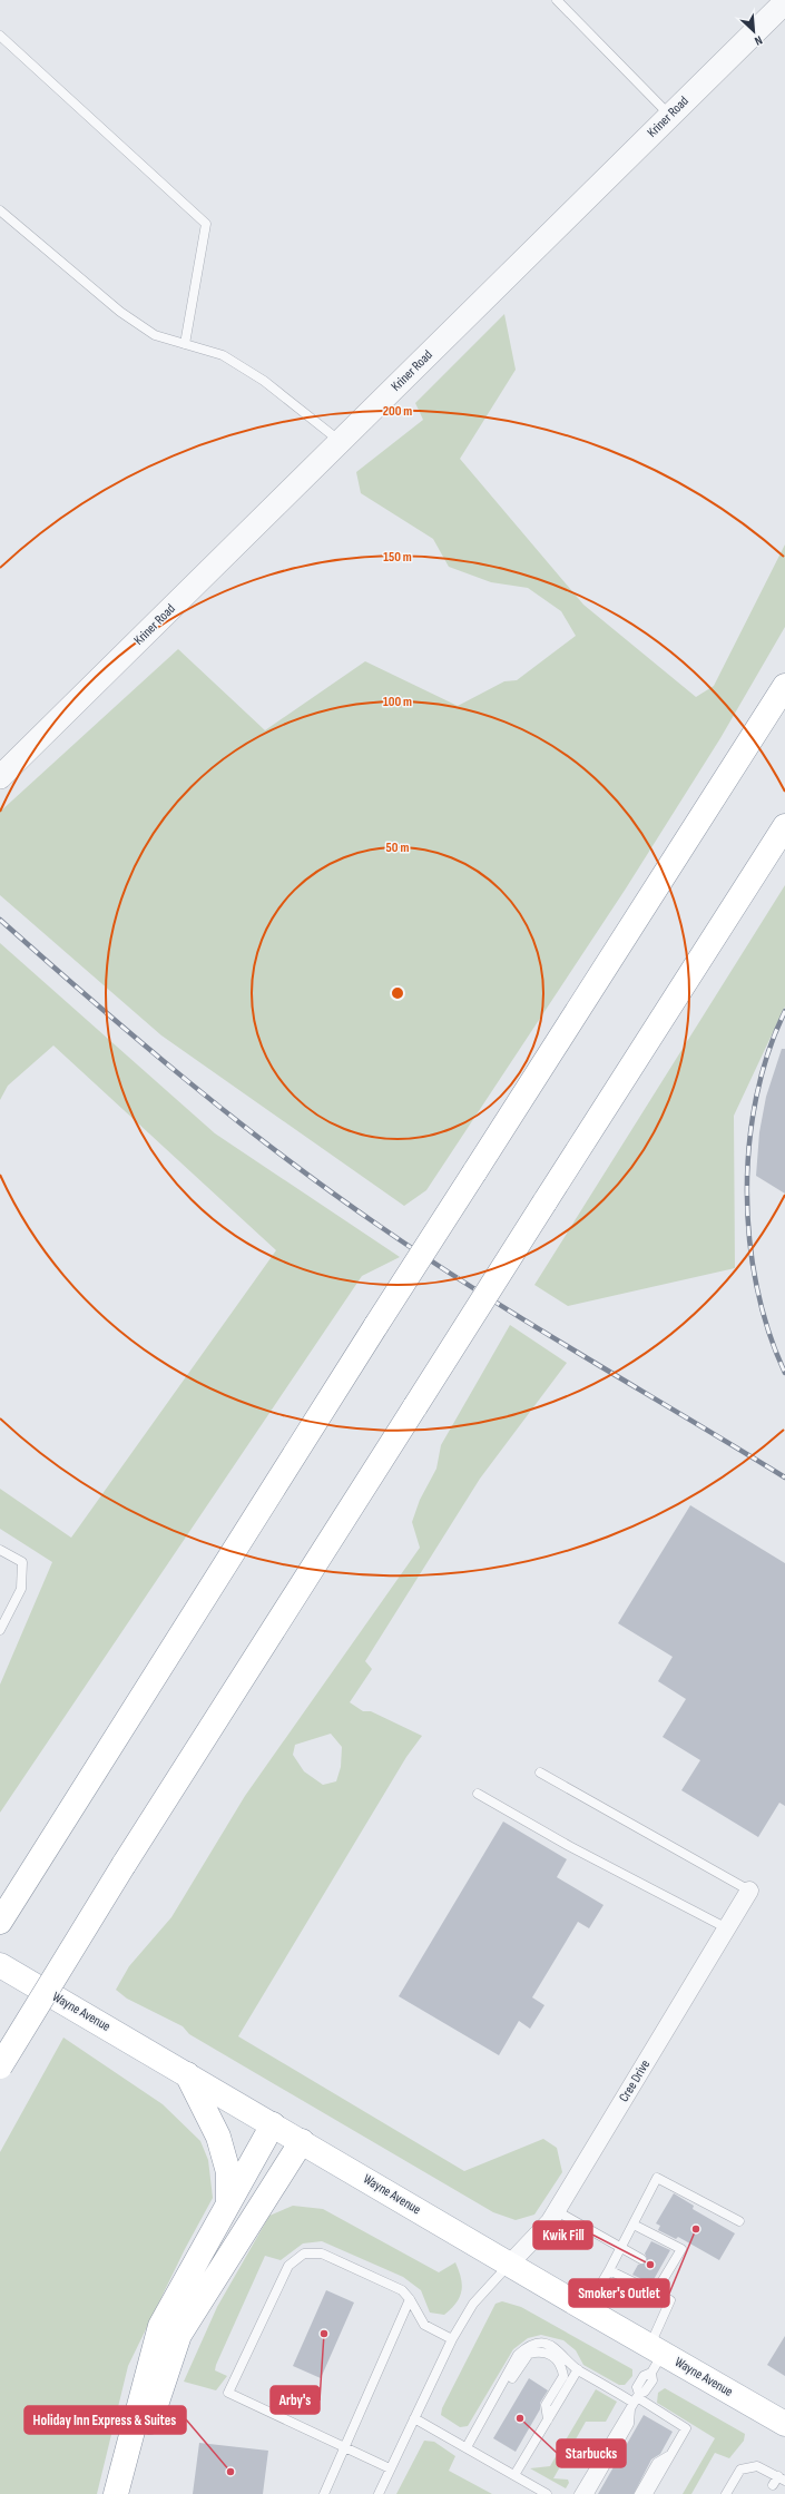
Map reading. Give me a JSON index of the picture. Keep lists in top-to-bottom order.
{
  "streets": {
    "main road": ["Wayne Avenue"],
    "street": ["Kriner Road", "Cree Drive"]
  },
  "crossings": [
    ["Wayne Avenue", "Cree Drive"]
  ],
  "places": [
    "Smoker's Outlet",
    "Kwik Fill",
    "Arby's",
    "Starbucks",
    "Holiday Inn Express & Suites"
  ],
  "north": "bottom right",
  "rings": [
    "200 m",
    "150 m",
    "100 m",
    "50 m"
  ]
}
